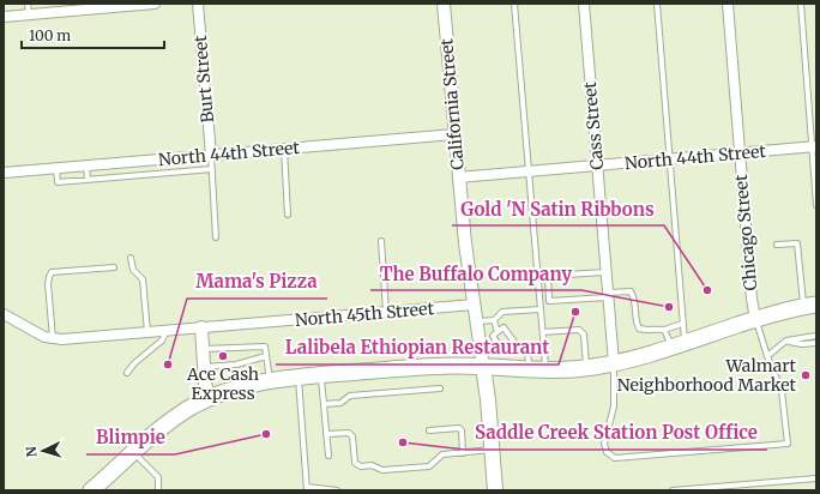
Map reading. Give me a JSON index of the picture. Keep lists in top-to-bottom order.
{
  "streets": {
    "main road": ["California Street"],
    "street": [
      "Burt Street",
      "Cass Street",
      "North 44th Street",
      "Chicago Street",
      "North 45th Street"
    ]
  },
  "crossings": [
    ["Burt Street", "North 44th Street"],
    ["California Street", "North 44th Street"],
    ["California Street", "North 45th Street"],
    ["Cass Street", "North 44th Street"],
    ["North 44th Street", "Chicago Street"]
  ],
  "places": [
    "Gold 'N Satin Ribbons",
    "The Buffalo Company",
    "Lalibela Ethiopian Restaurant",
    "Ace Cash Express",
    "Mama's Pizza",
    "Walmart Neighborhood Market",
    "Blimpie",
    "Saddle Creek Station Post Office"
  ],
  "scale_bar": "100 m",
  "north": "left"
}
